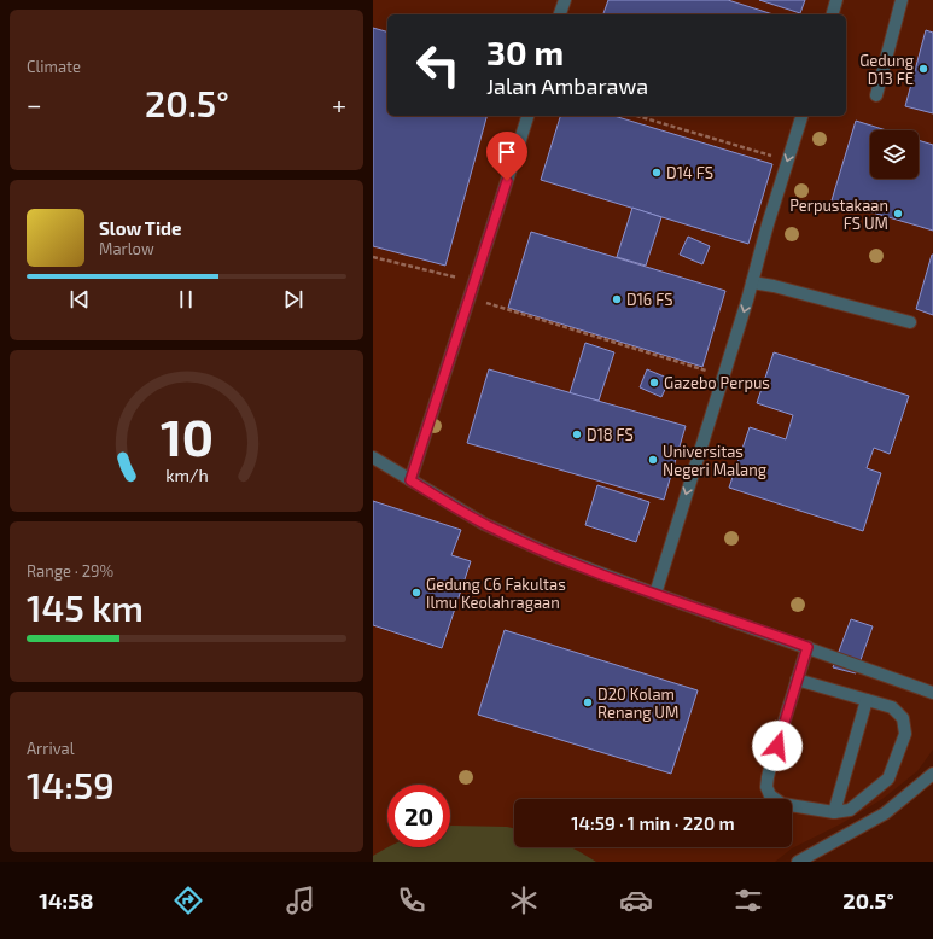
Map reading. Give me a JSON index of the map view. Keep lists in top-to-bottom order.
{
  "places": [
    "Gedung D13 FE",
    "D14 FS",
    "Perpustakaan FS UM",
    "D16 FS",
    "Gazebo Perpus",
    "D18 FS",
    "Universitas Negeri Malang",
    "Gedung C6 Fakultas Ilmu Keolahragaan",
    "D20 Kolam Renang UM"
  ],
  "page": {
    "tile": [
      "Climate",
      ["Range · 29%", "145 km"],
      ["Arrival", "14:59"]
    ],
    "turn": ["30 m", "Jalan Ambarawa"],
    "heat": ["−", "20.5°", "+"],
    "song": ["Slow Tide", "Marlow"],
    "limit": "20",
    "trip": "14:59 · 1 min · 220 m",
    "tabs": ["14:58", "20.5°"],
    "gauge": ["10", "km/h"]
  }
}
